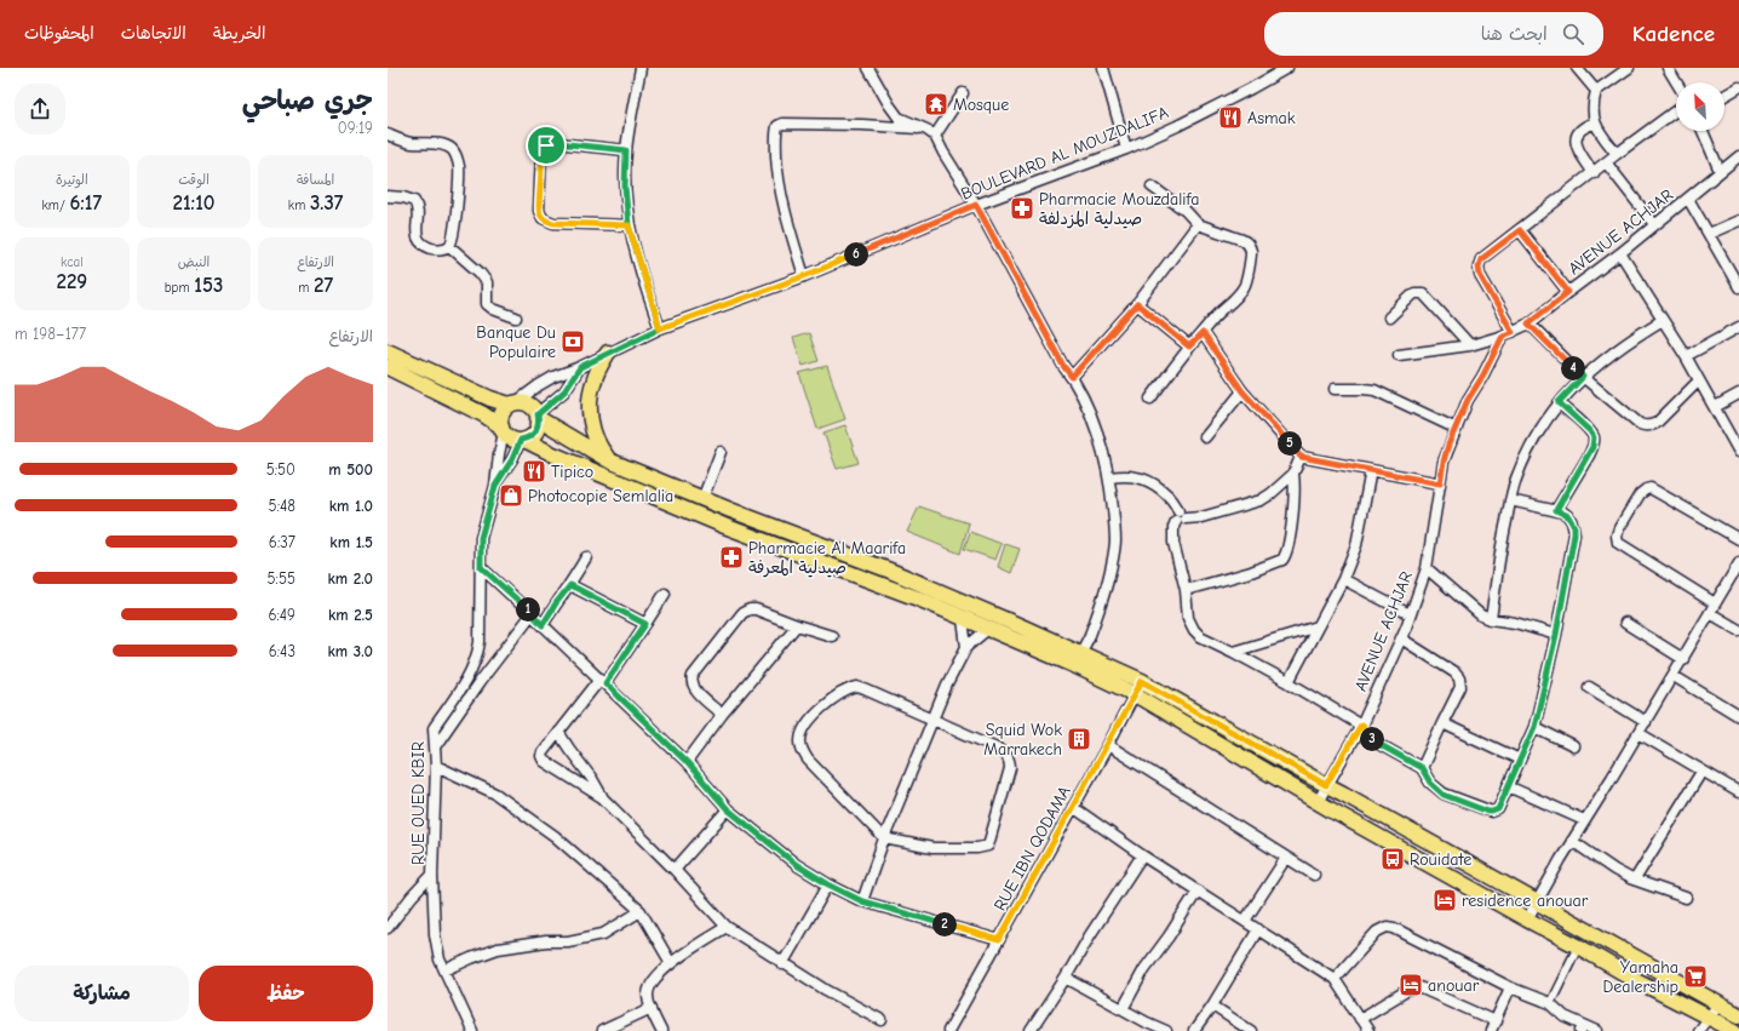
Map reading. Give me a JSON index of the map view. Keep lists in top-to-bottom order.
{
  "streets": {
    "street": [
      "BOULEVARD AL MOUZDALIFA",
      "AVENUE ACHJAR",
      "RUE OUED KBIR",
      "RUE IBN QODAMA"
    ]
  },
  "crossings": [
    ["BOULEVARD AL MOUZDALIFA", "RUE OUED KBIR"]
  ],
  "places": {
    "temple": ["Mosque"],
    "restaurant": ["Asmak", "Tipico"],
    "pharmacy": ["Pharmacie Mouzdalifa صيدلية المزدلفة", "Pharmacie Al Maarifa صيدلية المعرفة"],
    "bank": ["Banque Du Populaire"],
    "shop": ["Photocopie Semlalia"],
    "building": ["Squid Wok Marrakech"],
    "bus stop": ["Rouidate"],
    "hotel": ["residence anouar", "anouar"],
    "supermarket": ["Yamaha Dealership"]
  },
  "north": "top left",
  "page": {
    "header": "Kadence",
    "search": "ابحث هنا",
    "nav": ["الخريطة", "الاتجاهات", "المحفوظات"],
    "heading": ["جري صباحي", "09:19"],
    "stats": [
      ["المسافة", "3.37 km"],
      ["الوقت", "21:10"],
      ["الوتيرة", "6:17 /km"],
      ["الارتفاع", "27 m"],
      ["النبض", "153 bpm"],
      ["kcal", "229"]
    ],
    "pins": [
      "6",
      "4",
      "5",
      "1",
      "3",
      "2"
    ],
    "chart": ["الارتفاع", "177–198 m"],
    "list": [
      {
        "name": "500 m",
        "note": "5:50"
      },
      {
        "name": "1.0 km",
        "note": "5:48"
      },
      {
        "name": "1.5 km",
        "note": "6:37"
      },
      {
        "name": "2.0 km",
        "note": "5:55"
      },
      {
        "name": "2.5 km",
        "note": "6:49"
      },
      {
        "name": "3.0 km",
        "note": "6:43"
      }
    ],
    "buttons": ["حفظ", "مشاركة"]
  }
}
